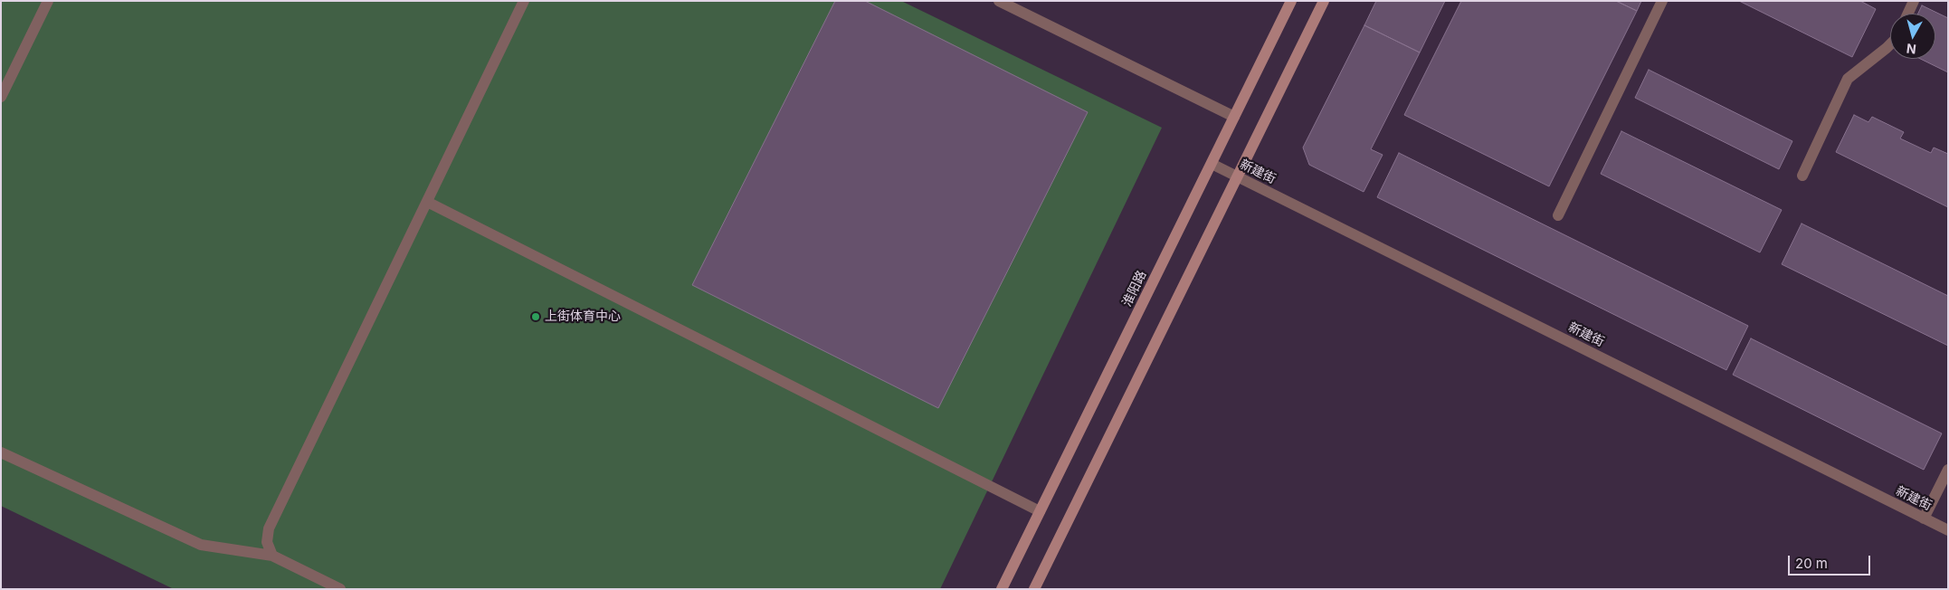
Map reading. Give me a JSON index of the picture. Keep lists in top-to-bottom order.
{
  "streets": {
    "main road": ["淮阳路"],
    "street": ["新建街"]
  },
  "crossings": [
    ["新建街", "淮阳路"]
  ],
  "places": ["上街体育中心"],
  "scale_bar": "20 m",
  "north": "bottom"
}
